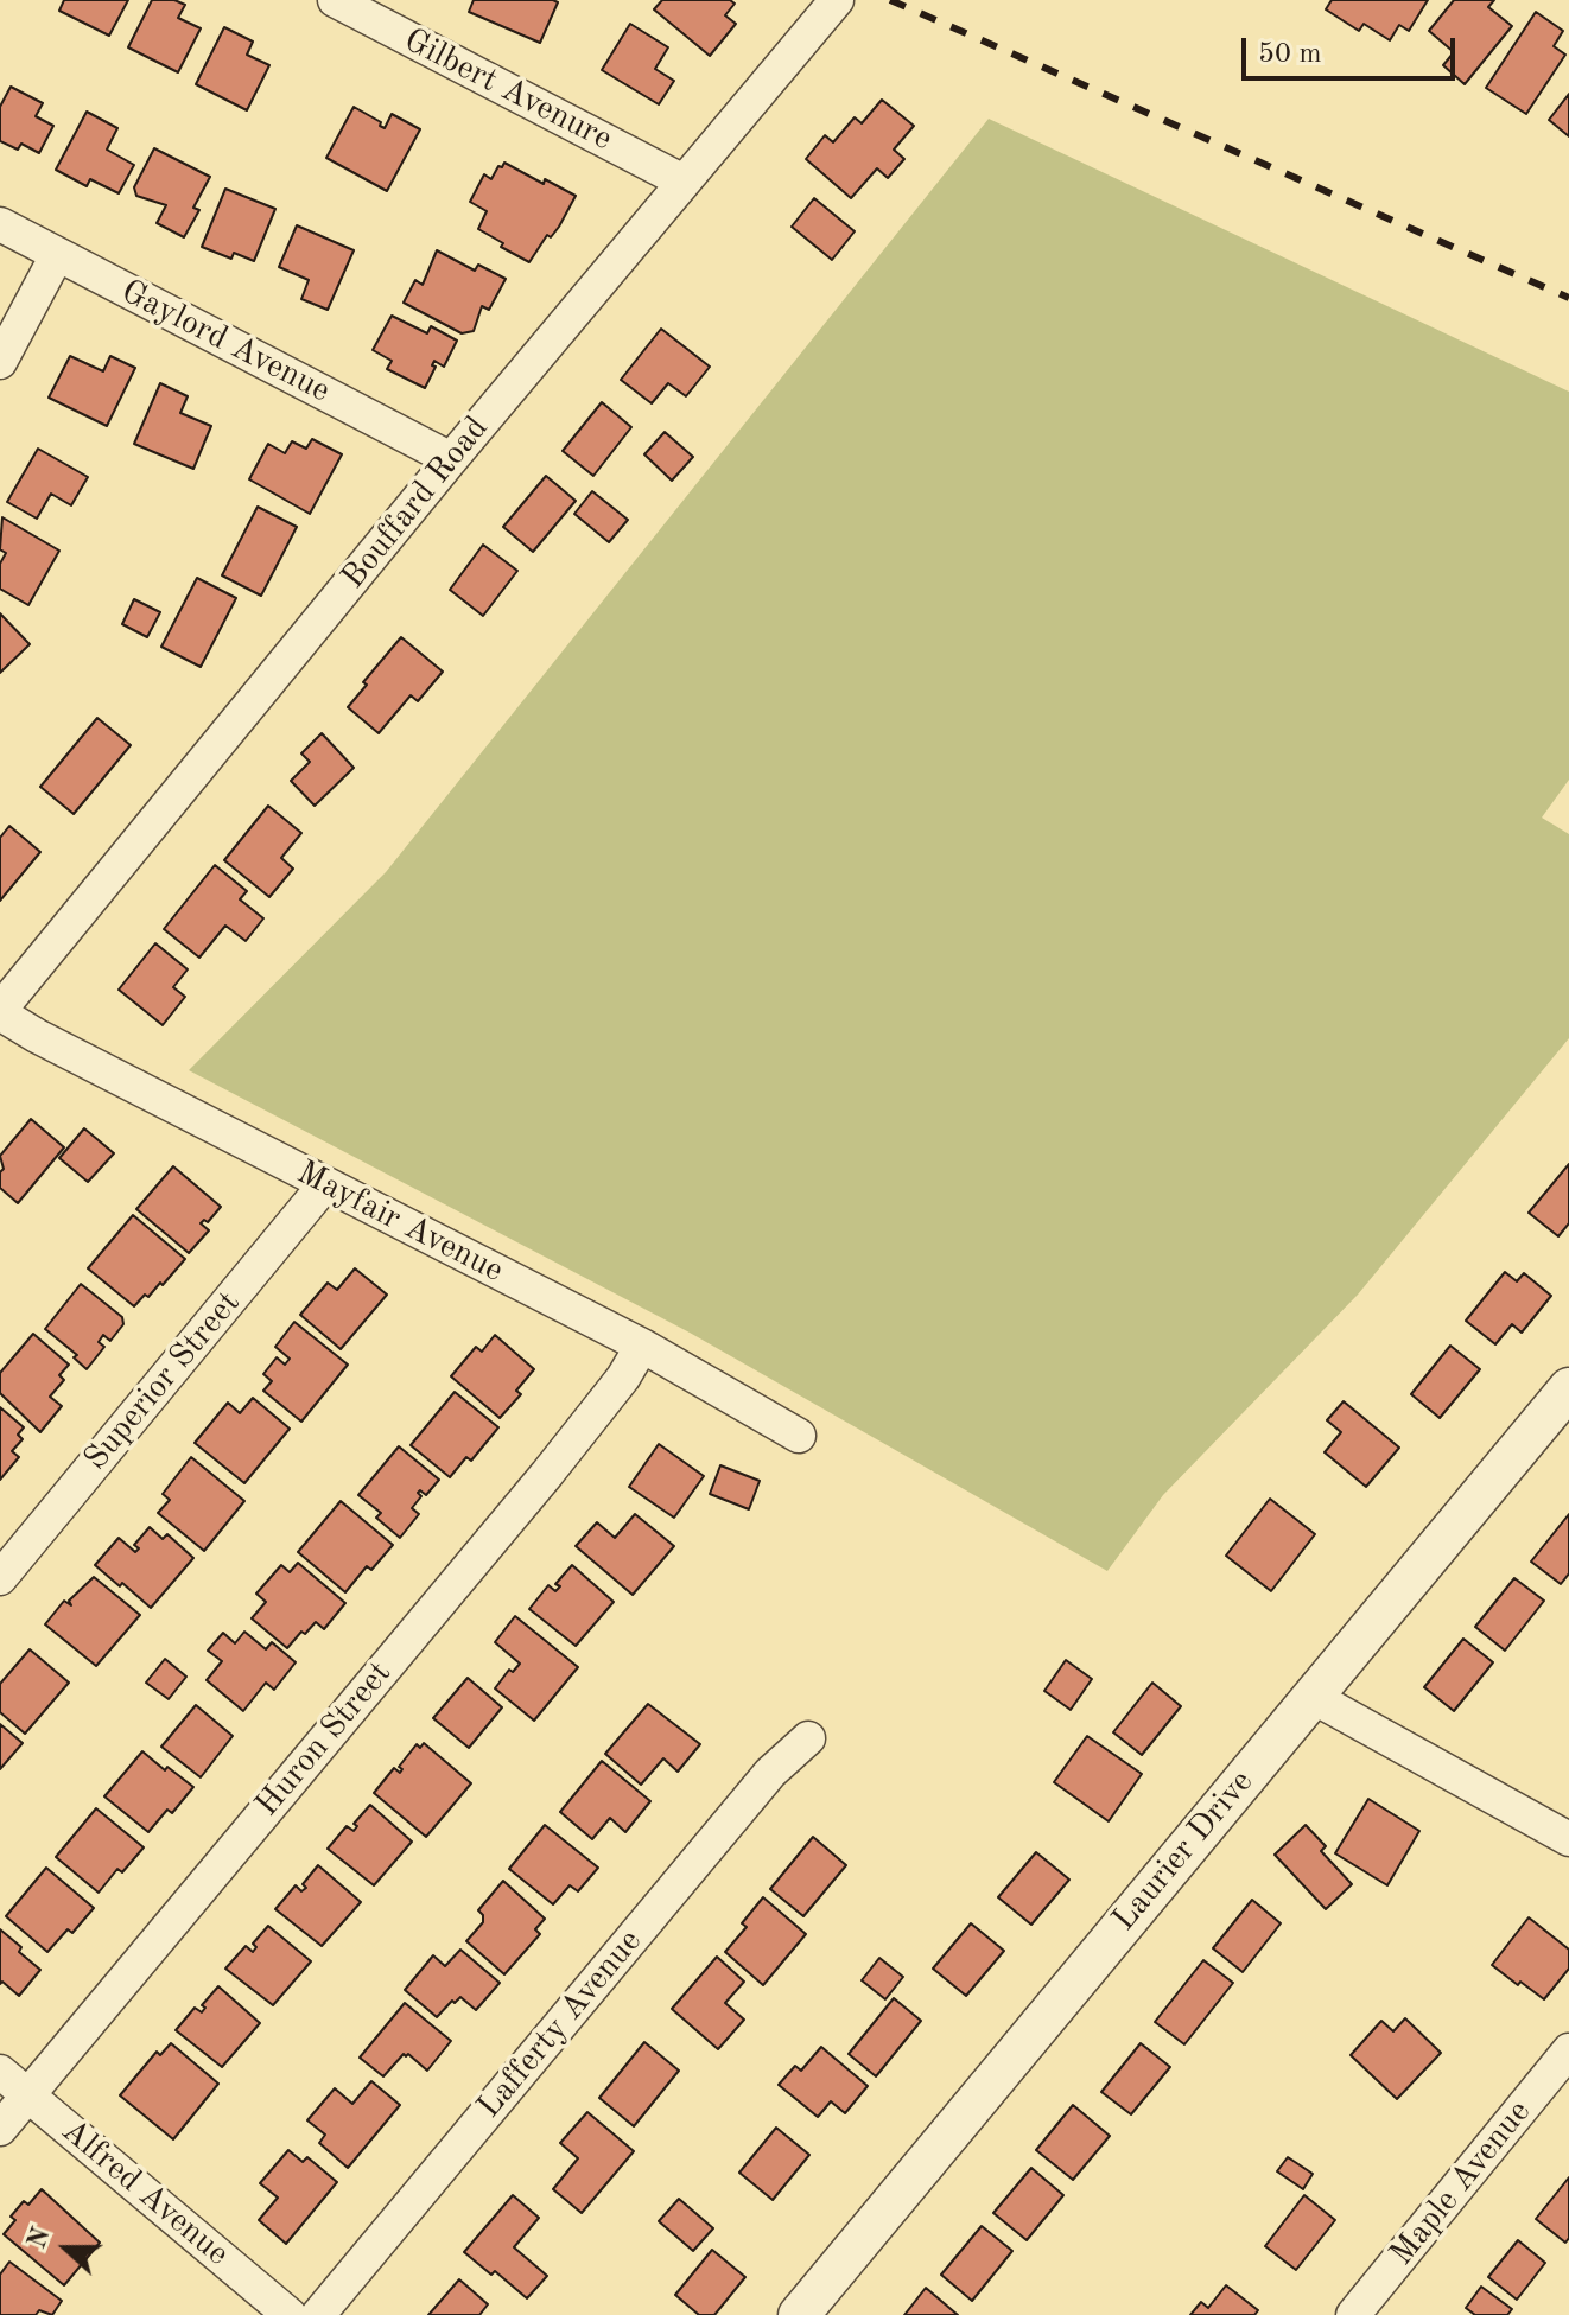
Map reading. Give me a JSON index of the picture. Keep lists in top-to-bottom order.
{
  "streets": {
    "street": [
      "Gilbert Avenure",
      "Gaylord Avenue",
      "Bouffard Road",
      "Mayfair Avenue",
      "Superior Street",
      "Huron Street",
      "Laurier Drive",
      "Lafferty Avenue",
      "Maple Avenue",
      "Alfred Avenue"
    ]
  },
  "crossings": [
    ["Gilbert Avenure", "Bouffard Road"],
    ["Gaylord Avenue", "Bouffard Road"],
    ["Bouffard Road", "Mayfair Avenue"],
    ["Mayfair Avenue", "Superior Street"],
    ["Mayfair Avenue", "Huron Street"],
    ["Huron Street", "Alfred Avenue"]
  ],
  "scale_bar": "50 m",
  "north": "left"
}
